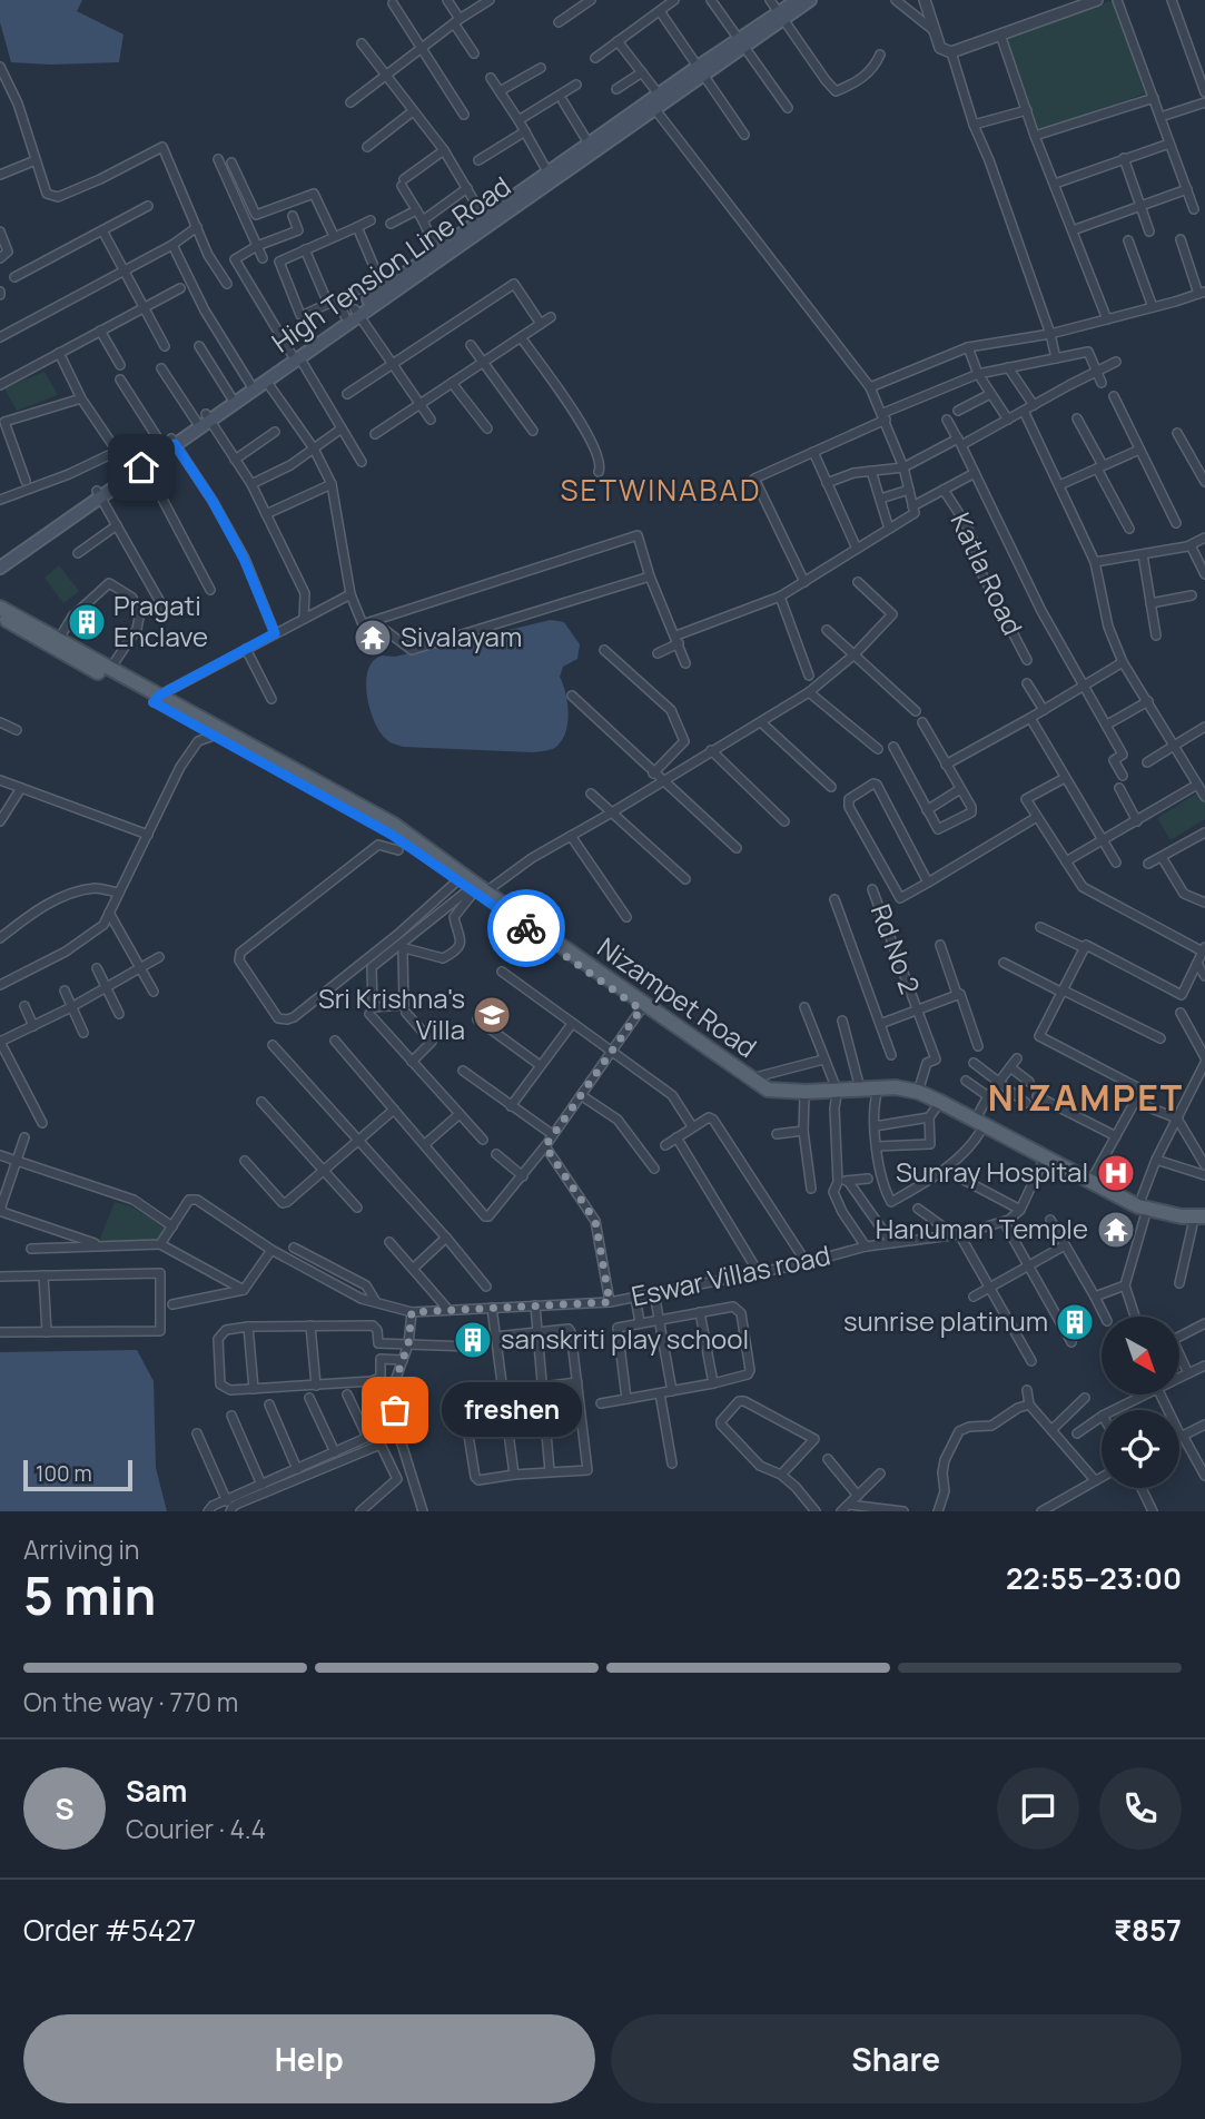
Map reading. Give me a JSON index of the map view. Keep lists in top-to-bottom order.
{
  "streets": {
    "main road": ["High Tension Line Road", "Nizampet Road"],
    "street": ["Katla Road", "Rd No 2", "Eswar Villas road"]
  },
  "crossings": [
    ["Rd No 2", "Nizampet Road"]
  ],
  "districts": ["SETWINABAD", "NIZAMPET"],
  "places": {
    "building": ["Pragati Enclave", "sunrise platinum", "sanskriti play school"],
    "temple": ["Sivalayam", "Hanuman Temple"],
    "school or university": ["Sri Krishna's Villa"],
    "hospital": ["Sunray Hospital"],
    "other": ["freshen"]
  },
  "scale_bar": "100 m",
  "north": "bottom right",
  "page": {
    "bubble": "freshen",
    "scale": "100 m",
    "heading": ["5 min", "Arriving in", "22:55–23:00"],
    "panel": [
      "Sam",
      "Courier · 4.4",
      "Order #5427",
      "₹857"
    ],
    "bar": "On the way · 770 m",
    "round": "S",
    "buttons": ["Help", "Share"]
  }
}
